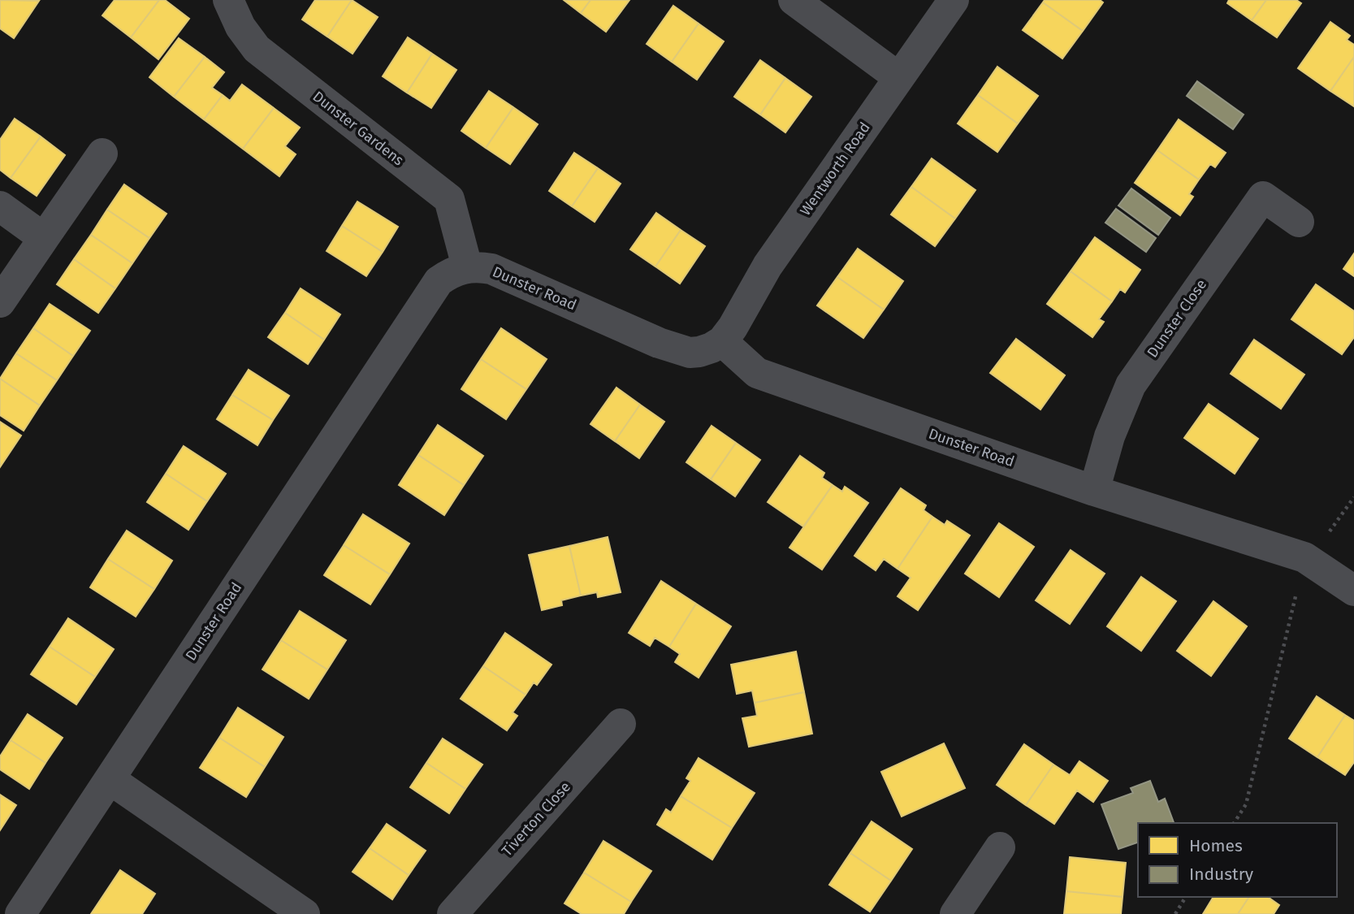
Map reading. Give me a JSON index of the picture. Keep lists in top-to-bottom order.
{
  "streets": {
    "street": [
      "Dunster Gardens",
      "Wentworth Road",
      "Dunster Road",
      "Dunster Close",
      "Tiverton Close"
    ]
  },
  "crossings": [
    ["Dunster Gardens", "Dunster Road"],
    ["Wentworth Road", "Dunster Road"],
    ["Dunster Road", "Dunster Close"]
  ],
  "legend": ["Homes", "Industry"]
}
